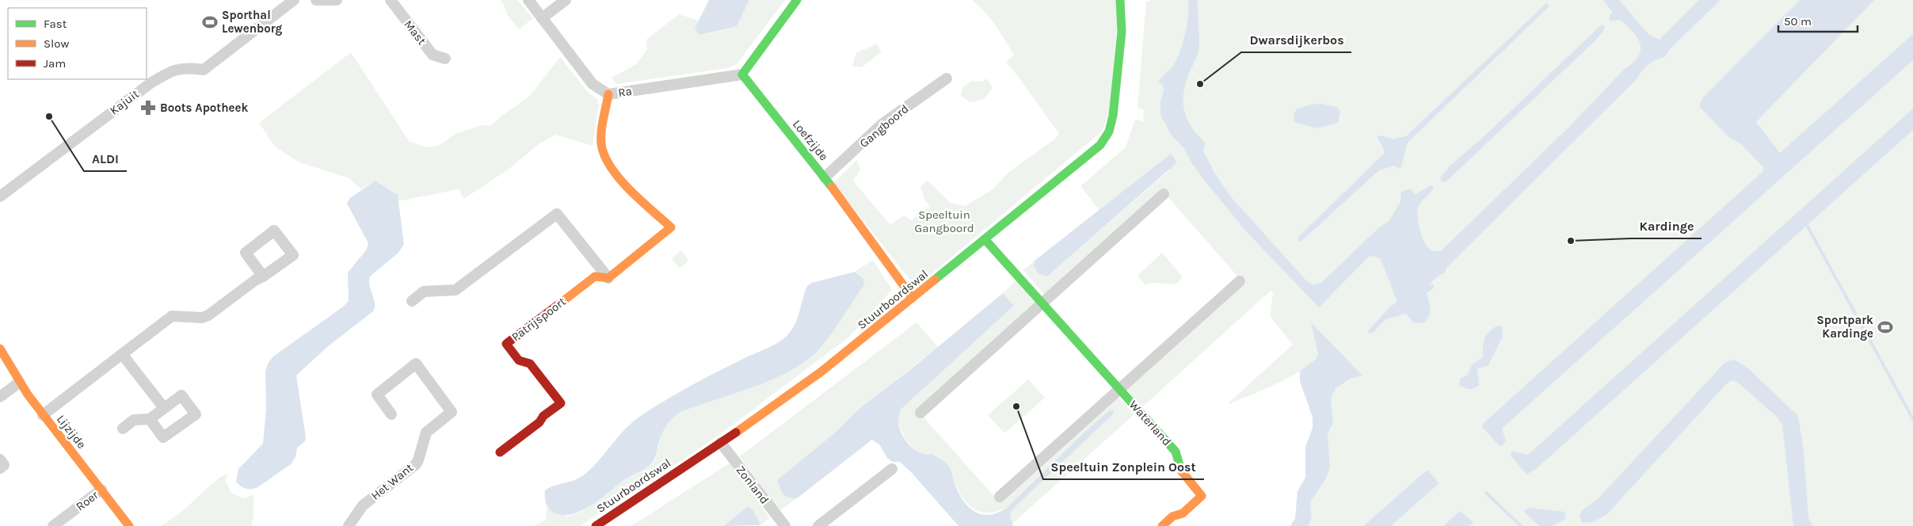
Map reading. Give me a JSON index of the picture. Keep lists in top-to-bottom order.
{
  "streets": {
    "street": [
      "Mast",
      "Ra",
      "Kajuit",
      "Gangboord",
      "Loefzijde",
      "Stuurboordswal",
      "Patrijspoort",
      "Waterland",
      "Lijzijde",
      "Het Want",
      "Zonland",
      "Roer"
    ]
  },
  "crossings": [
    ["Ra", "Loefzijde"],
    ["Gangboord", "Loefzijde"],
    ["Loefzijde", "Stuurboordswal"],
    ["Stuurboordswal", "Waterland"],
    ["Stuurboordswal", "Zonland"],
    ["Lijzijde", "Roer"]
  ],
  "parks": ["Speeltuin Gangboord"],
  "places": {
    "sports": ["Sporthal Lewenborg", "Sportpark Kardinge"],
    "other": [
      "Dwarsdijkerbos",
      "ALDI",
      "Kardinge",
      "Speeltuin Zonplein Oost"
    ],
    "pharmacy": ["Boots Apotheek"]
  },
  "legend": ["Fast", "Slow", "Jam"],
  "scale_bar": "50 m"
}
